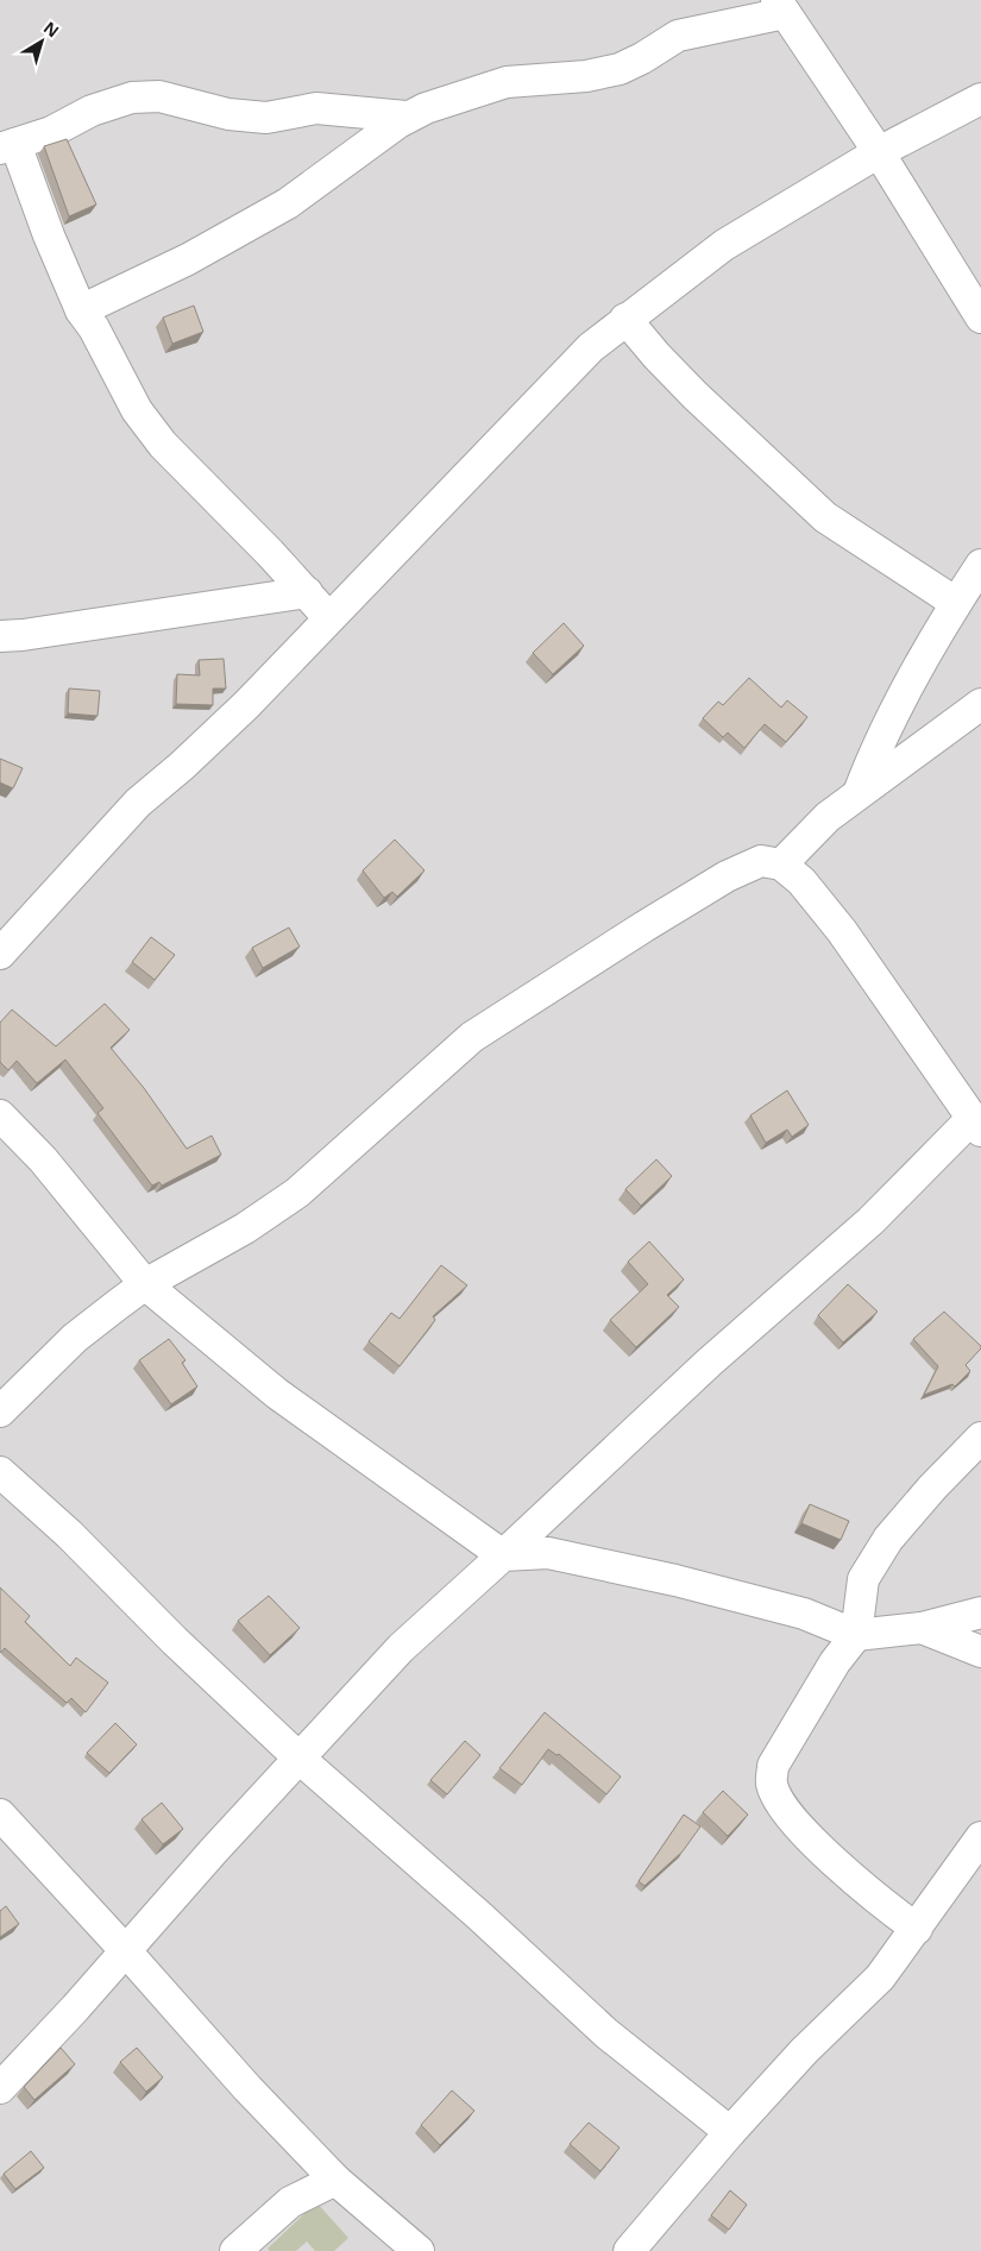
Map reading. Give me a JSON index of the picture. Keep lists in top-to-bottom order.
{
  "north": "top right"
}
